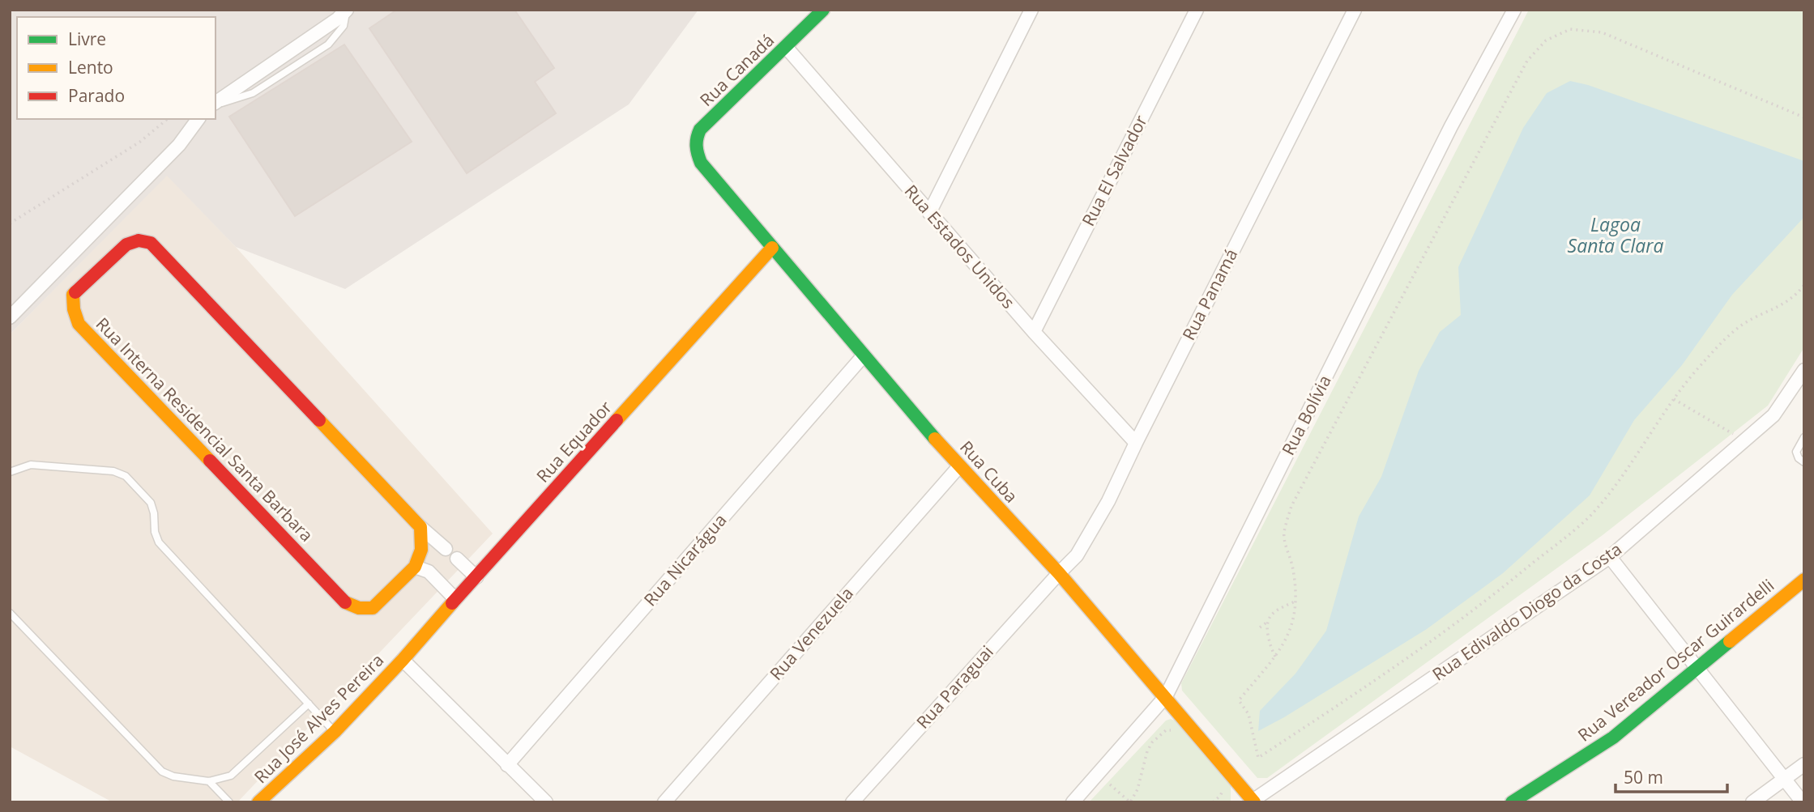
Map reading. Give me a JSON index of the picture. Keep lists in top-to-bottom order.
{
  "streets": {
    "street": [
      "Rua Canadá",
      "Rua El Salvador",
      "Rua Estados Unidos",
      "Rua Panamá",
      "Rua Bolívia",
      "Rua Interna Residencial Santa Barbara",
      "Rua Equador",
      "Rua Cuba",
      "Rua Nicarágua",
      "Rua Edivaldo Diogo da Costa",
      "Rua Venezuela",
      "Rua Vereador Oscar Guirardelli",
      "Rua Paraguai",
      "Rua José Alves Pereira"
    ]
  },
  "crossings": [
    ["Rua Canadá", "Rua Estados Unidos"],
    ["Rua Canadá", "Rua Cuba"],
    ["Rua El Salvador", "Rua Estados Unidos"],
    ["Rua Estados Unidos", "Rua Panamá"],
    ["Rua Panamá", "Rua Cuba"],
    ["Rua Panamá", "Rua Paraguai"],
    ["Rua Bolívia", "Rua Cuba"],
    ["Rua Equador", "Rua Cuba"],
    ["Rua Equador", "Rua José Alves Pereira"],
    ["Rua Cuba", "Rua Nicarágua"],
    ["Rua Cuba", "Rua Edivaldo Diogo da Costa"],
    ["Rua Cuba", "Rua Venezuela"],
    ["Rua Cuba", "Rua Paraguai"]
  ],
  "water": ["Lagoa Santa Clara"],
  "legend": ["Livre", "Lento", "Parado"],
  "scale_bar": "50 m"
}
